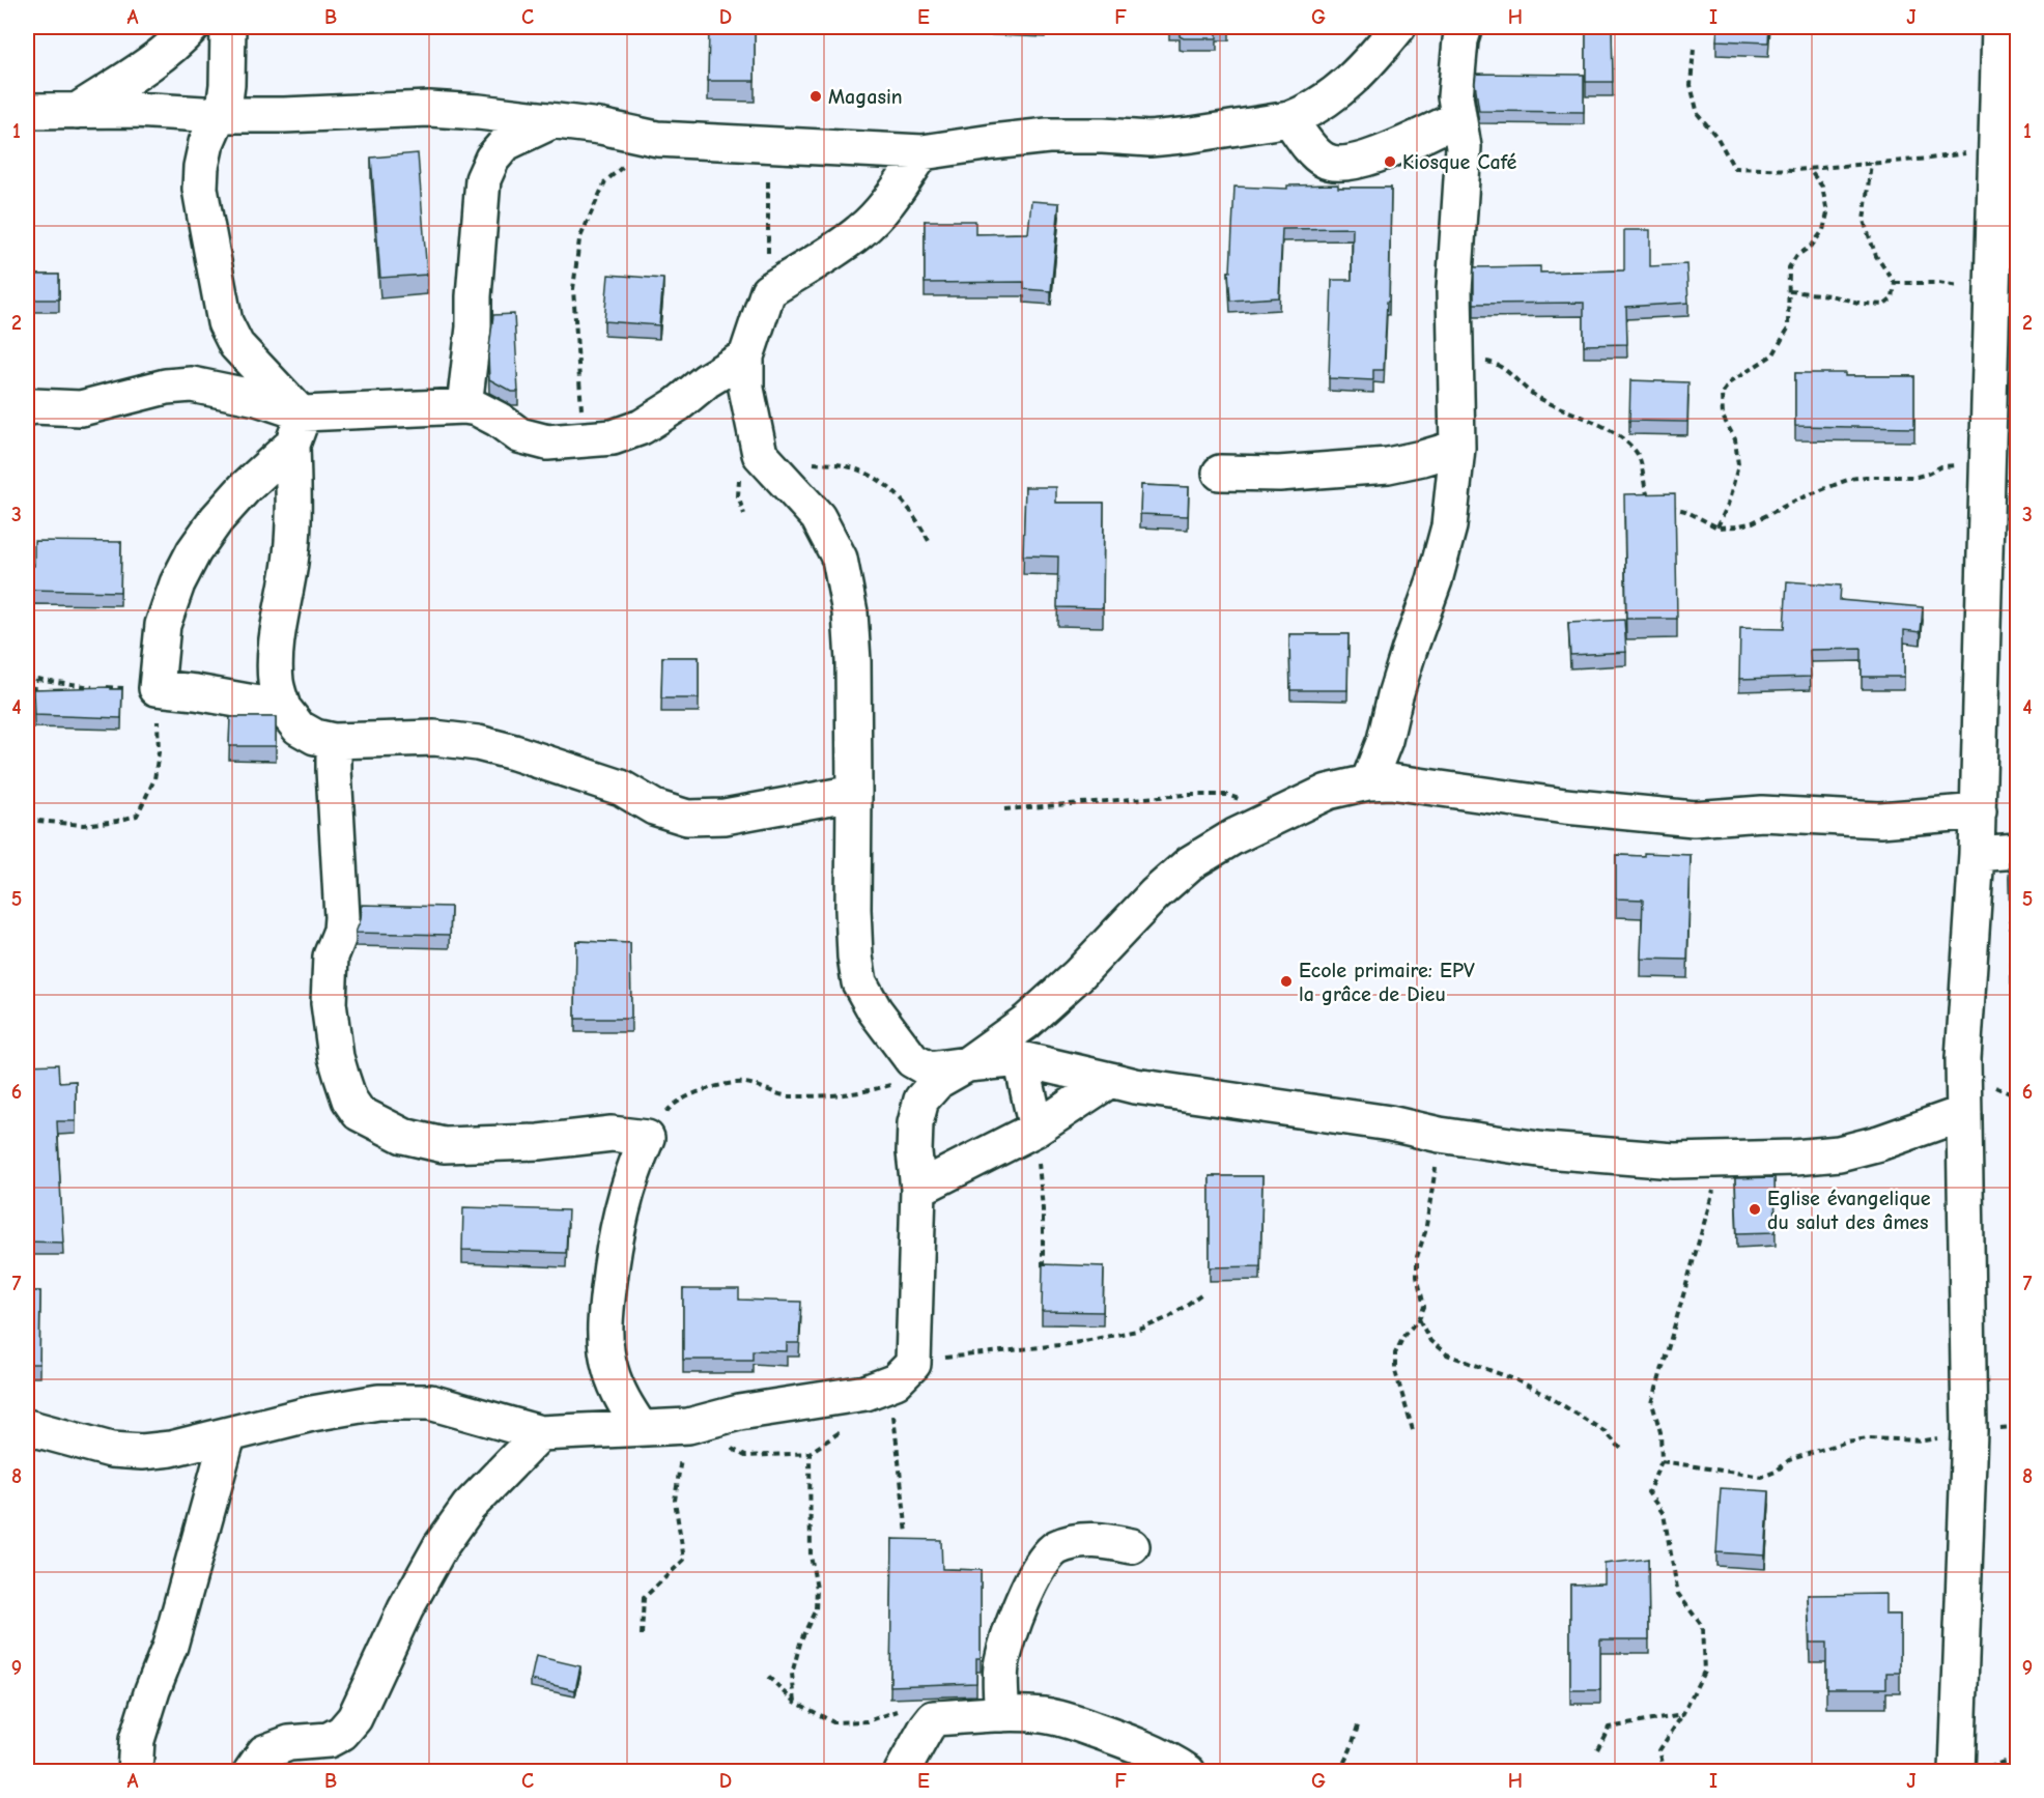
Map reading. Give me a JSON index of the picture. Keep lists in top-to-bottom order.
{
  "places": [
    "Magasin",
    "Kiosque Café",
    "Ecole primaire: EPV la grâce de Dieu",
    "Eglise évangelique du salut des âmes"
  ],
  "grid": {
    "columns": [
      "A",
      "B",
      "C",
      "D",
      "E",
      "F",
      "G",
      "H",
      "I",
      "J"
    ],
    "rows": [
      "1",
      "2",
      "3",
      "4",
      "5",
      "6",
      "7",
      "8",
      "9"
    ]
  }
}
